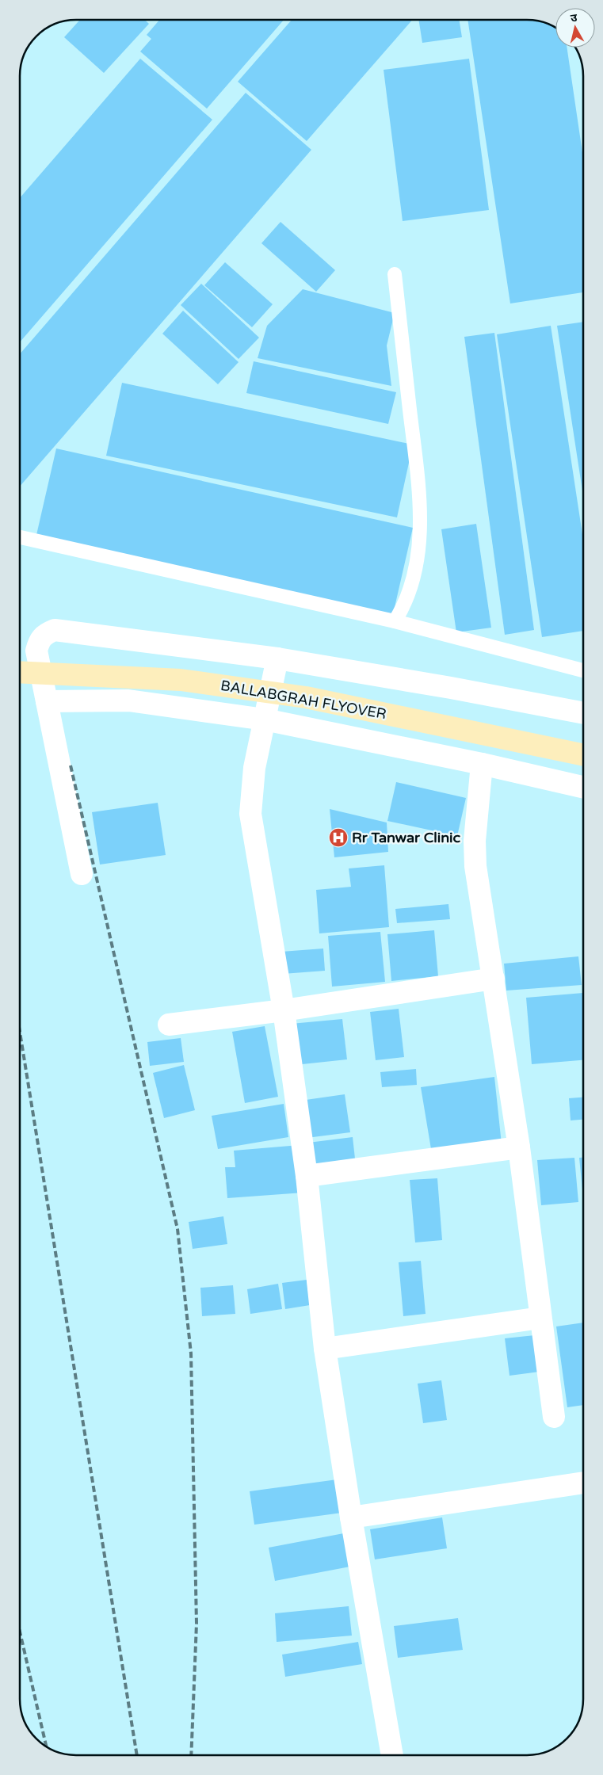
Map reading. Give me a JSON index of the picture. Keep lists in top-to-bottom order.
{
  "streets": {
    "main road": ["BALLABGRAH FLYOVER"]
  },
  "places": {
    "hospital": ["Rr Tanwar Clinic"]
  },
  "north": "top"
}
